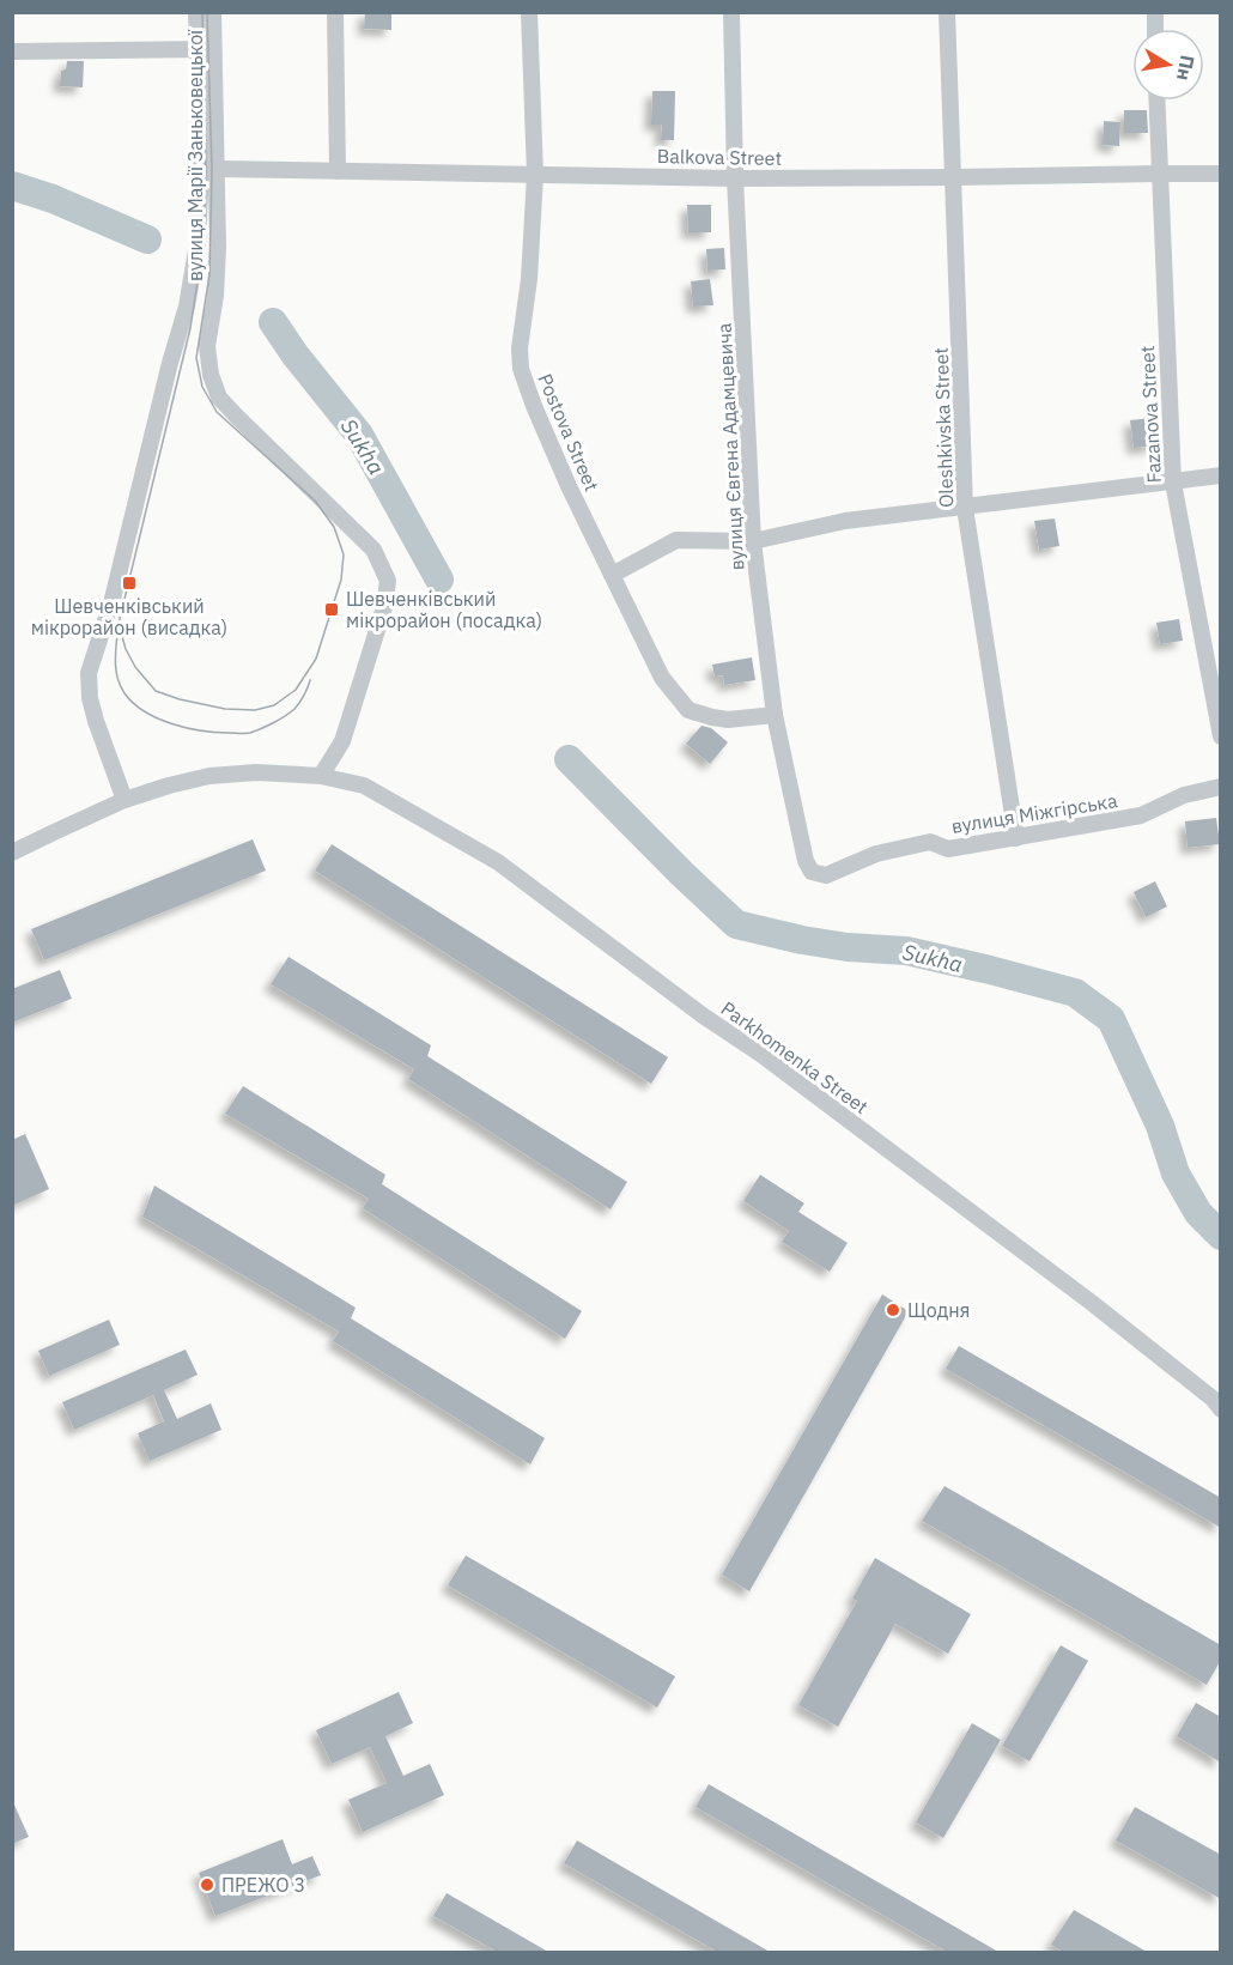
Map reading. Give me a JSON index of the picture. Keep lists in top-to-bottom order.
{
  "streets": {
    "street": [
      "вулиця Марії Заньковецької",
      "Balkova Street",
      "Fazanova Street",
      "Oleshkivska Street",
      "Postova Street",
      "вулиця Євгена Адамцевича",
      "вулиця Міжгірська",
      "Parkhomenka Street"
    ]
  },
  "crossings": [
    ["вулиця Марії Заньковецької", "Balkova Street"],
    ["вулиця Марії Заньковецької", "Parkhomenka Street"],
    ["Balkova Street", "Fazanova Street"],
    ["Balkova Street", "Oleshkivska Street"],
    ["Balkova Street", "Postova Street"],
    ["Balkova Street", "вулиця Євгена Адамцевича"],
    ["Oleshkivska Street", "вулиця Міжгірська"],
    ["Postova Street", "вулиця Євгена Адамцевича"],
    ["вулиця Євгена Адамцевича", "вулиця Міжгірська"]
  ],
  "water": ["Sukha"],
  "places": {
    "transit": ["Шевченківський мікрорайон (висадка)", "Шевченківський мікрорайон (посадка)"],
    "other": ["Щодня", "ПРЕЖО 3"]
  },
  "north": "right"
}
